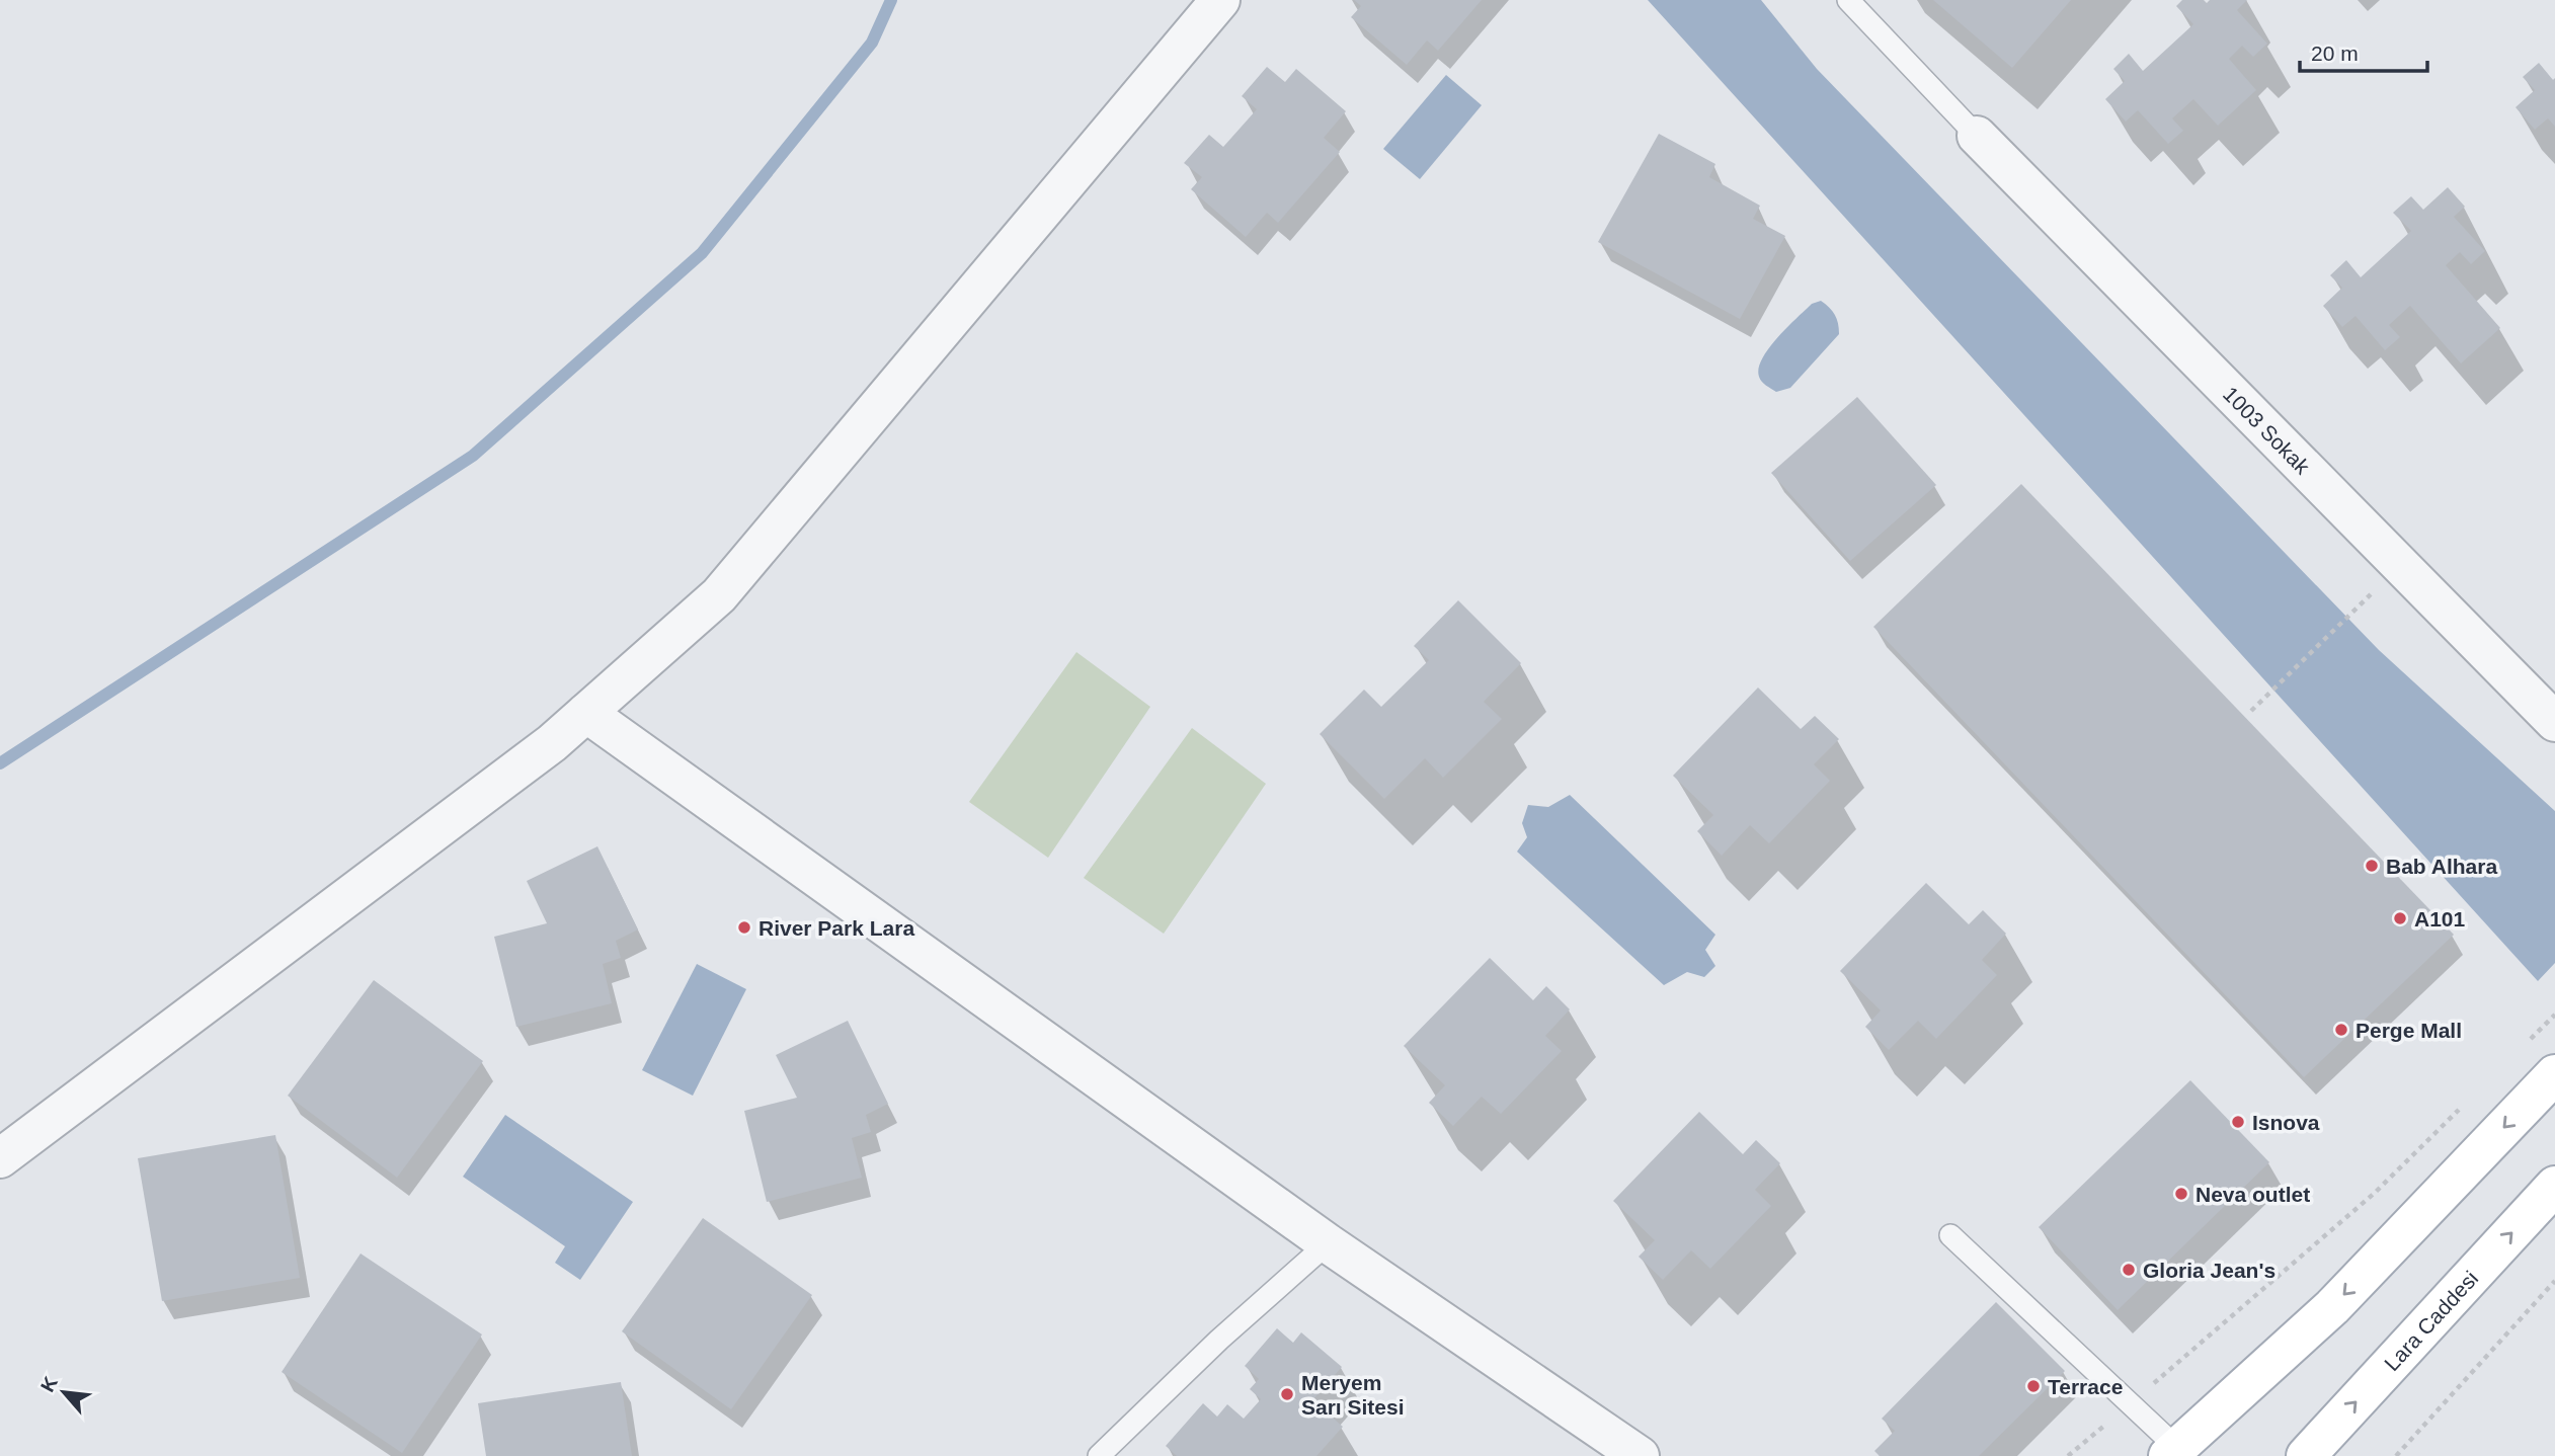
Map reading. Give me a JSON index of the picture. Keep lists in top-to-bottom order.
{
  "streets": {
    "main road": ["Lara Caddesi"],
    "street": ["1003 Sokak"]
  },
  "places": [
    "Bab Alhara",
    "A101",
    "River Park Lara",
    "Perge Mall",
    "Isnova",
    "Neva outlet",
    "Gloria Jean's",
    "Terrace",
    "Meryem Sarı Sitesi"
  ],
  "scale_bar": "20 m",
  "north": "top left"
}
